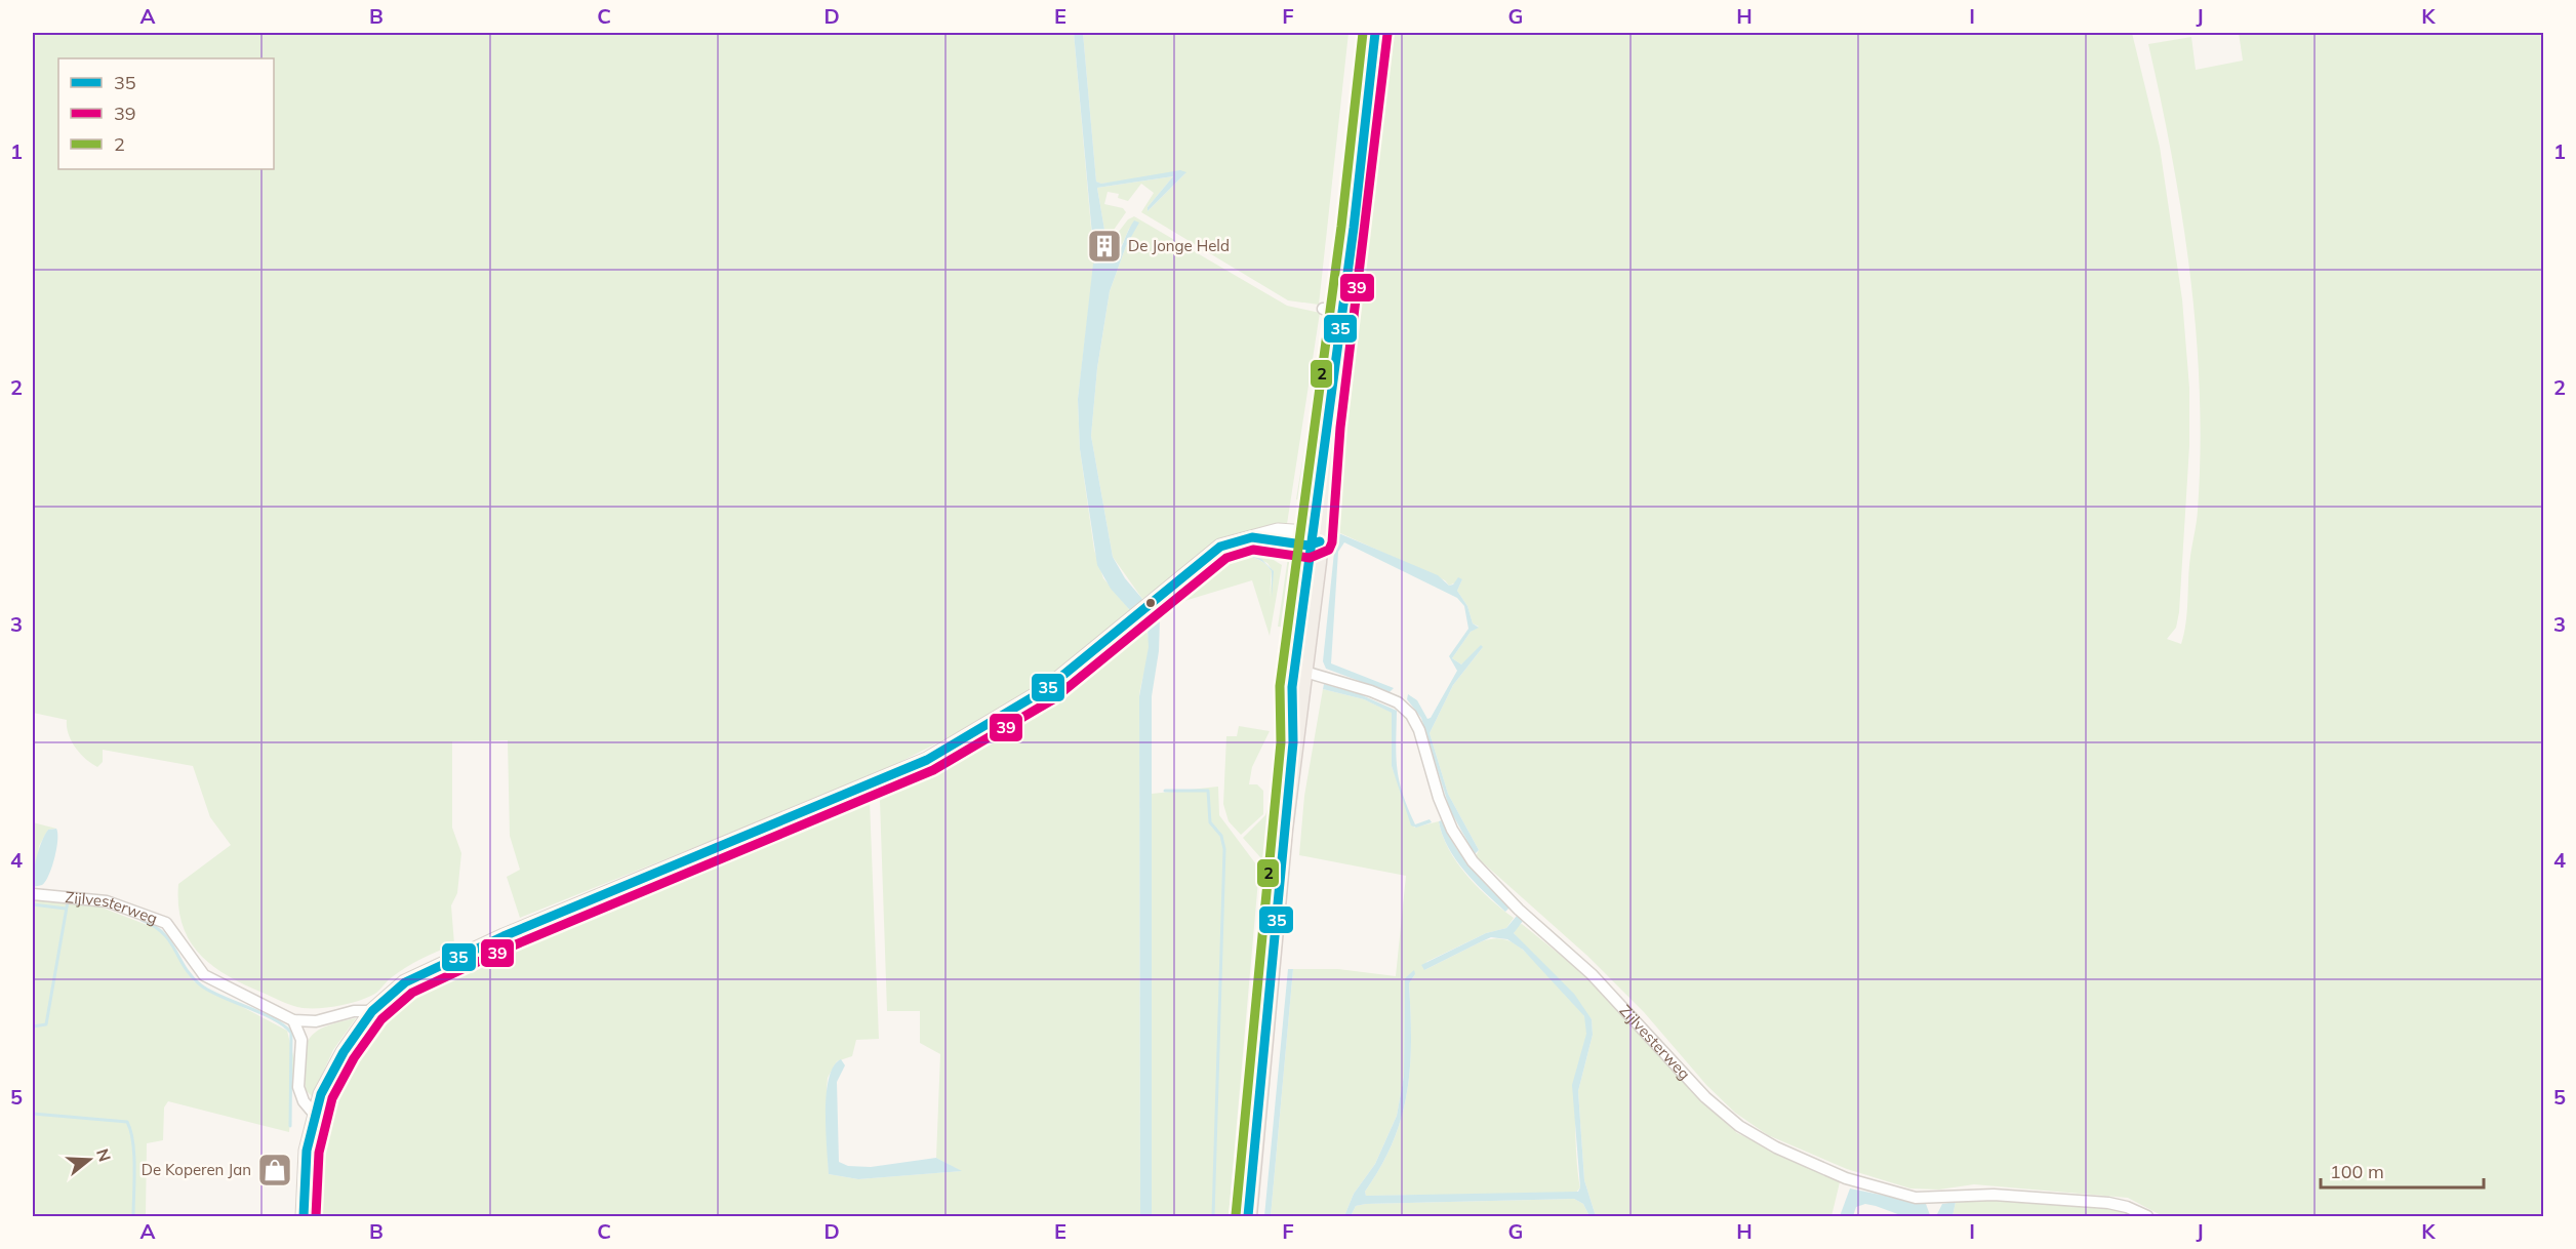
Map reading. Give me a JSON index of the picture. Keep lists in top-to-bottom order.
{
  "streets": {
    "street": ["Zijlvesterweg"]
  },
  "places": {
    "building": ["De Jonge Held"],
    "shop": ["De Koperen Jan"]
  },
  "lines": ["transit line 35", "transit line 2", "transit line 39"],
  "legend": ["35", "39", "2"],
  "scale_bar": "100 m",
  "north": "right",
  "grid": {
    "columns": [
      "A",
      "B",
      "C",
      "D",
      "E",
      "F",
      "G",
      "H",
      "I",
      "J",
      "K"
    ],
    "rows": [
      "1",
      "2",
      "3",
      "4",
      "5"
    ]
  }
}
